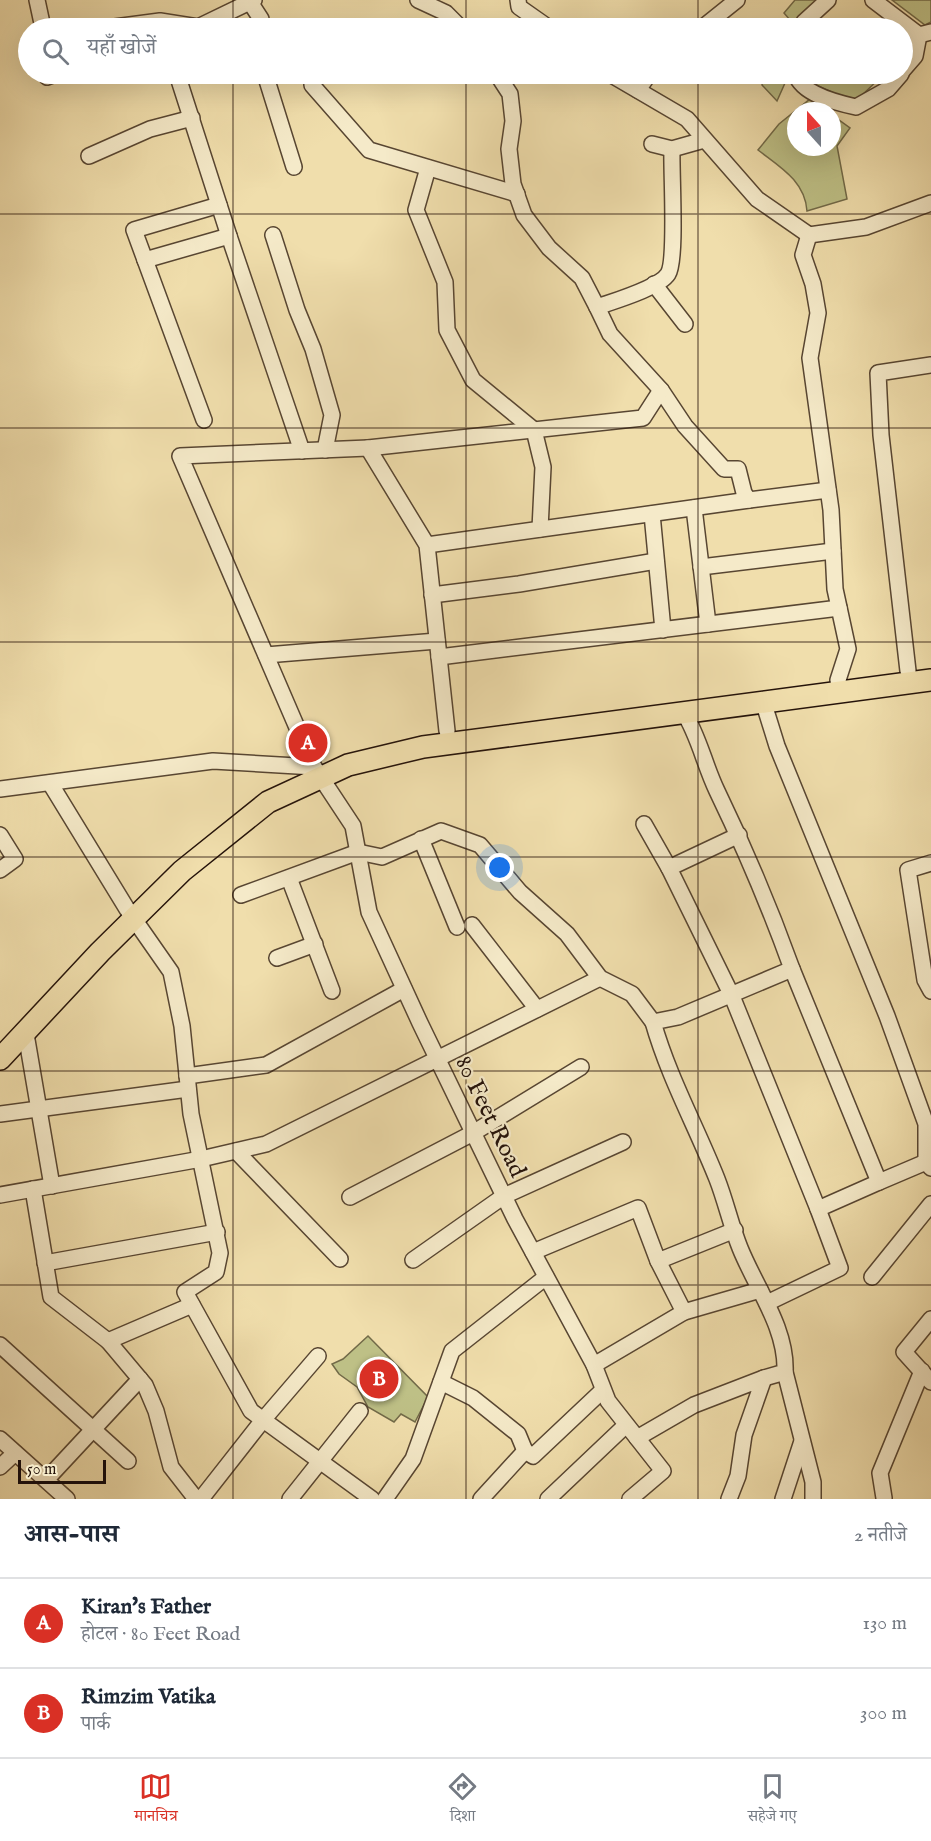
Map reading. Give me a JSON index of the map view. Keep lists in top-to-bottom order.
{
  "streets": {
    "street": ["80 Feet Road"]
  },
  "scale_bar": "50 m",
  "north": "top",
  "page": {
    "search": "यहाँ खोजें",
    "pins": ["A", "B"],
    "scale": "50 m",
    "heading": ["आस-पास", "2 नतीजे"],
    "list": [
      {
        "mark": "A",
        "name": "Kiran's Father",
        "note": "होटल · 80 Feet Road",
        "value": "130 m"
      },
      {
        "mark": "B",
        "name": "Rimzim Vatika",
        "note": "पार्क",
        "value": "300 m"
      }
    ],
    "nav": ["मानचित्र", "दिशा", "सहेजे गए"]
  }
}
